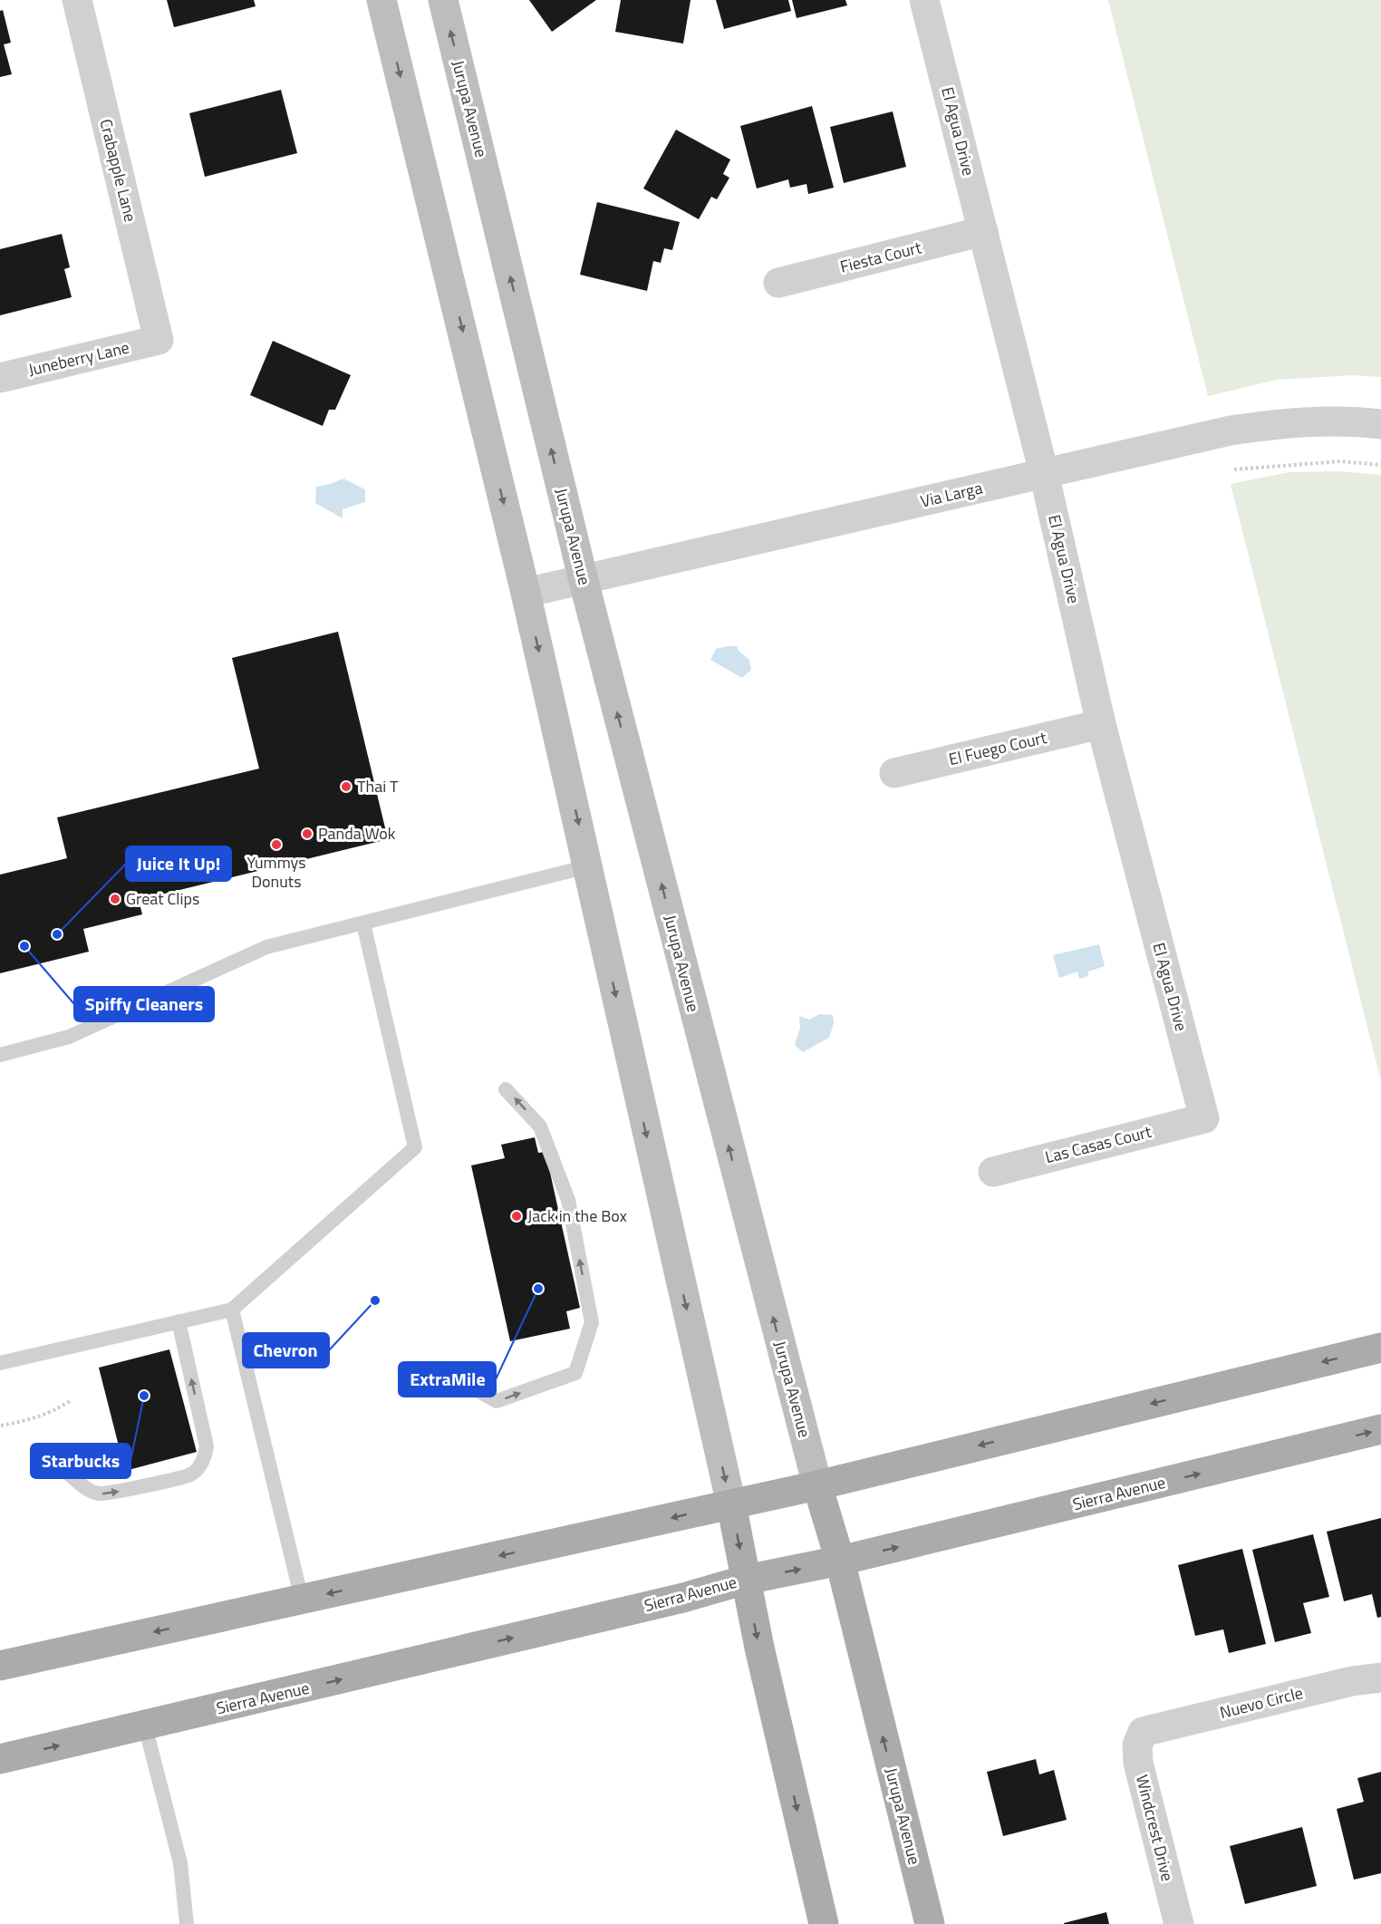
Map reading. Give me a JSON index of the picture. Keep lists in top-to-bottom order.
{
  "streets": {
    "main road": ["Jurupa Avenue", "Sierra Avenue"],
    "street": [
      "El Agua Drive",
      "Crabapple Lane",
      "Fiesta Court",
      "Juneberry Lane",
      "Via Larga",
      "El Fuego Court",
      "Las Casas Court",
      "Nuevo Circle",
      "Windcrest Drive"
    ]
  },
  "crossings": [
    ["Jurupa Avenue", "Via Larga"],
    ["Jurupa Avenue", "Sierra Avenue"],
    ["El Agua Drive", "Fiesta Court"],
    ["El Agua Drive", "Via Larga"],
    ["El Agua Drive", "El Fuego Court"],
    ["El Agua Drive", "Las Casas Court"],
    ["Crabapple Lane", "Juneberry Lane"],
    ["Nuevo Circle", "Windcrest Drive"]
  ],
  "places": [
    "Thai T",
    "Panda Wok",
    "Yummys Donuts",
    "Great Clips",
    "Juice It Up!",
    "Spiffy Cleaners",
    "Jack in the Box",
    "ExtraMile",
    "Chevron",
    "Starbucks"
  ]
}
